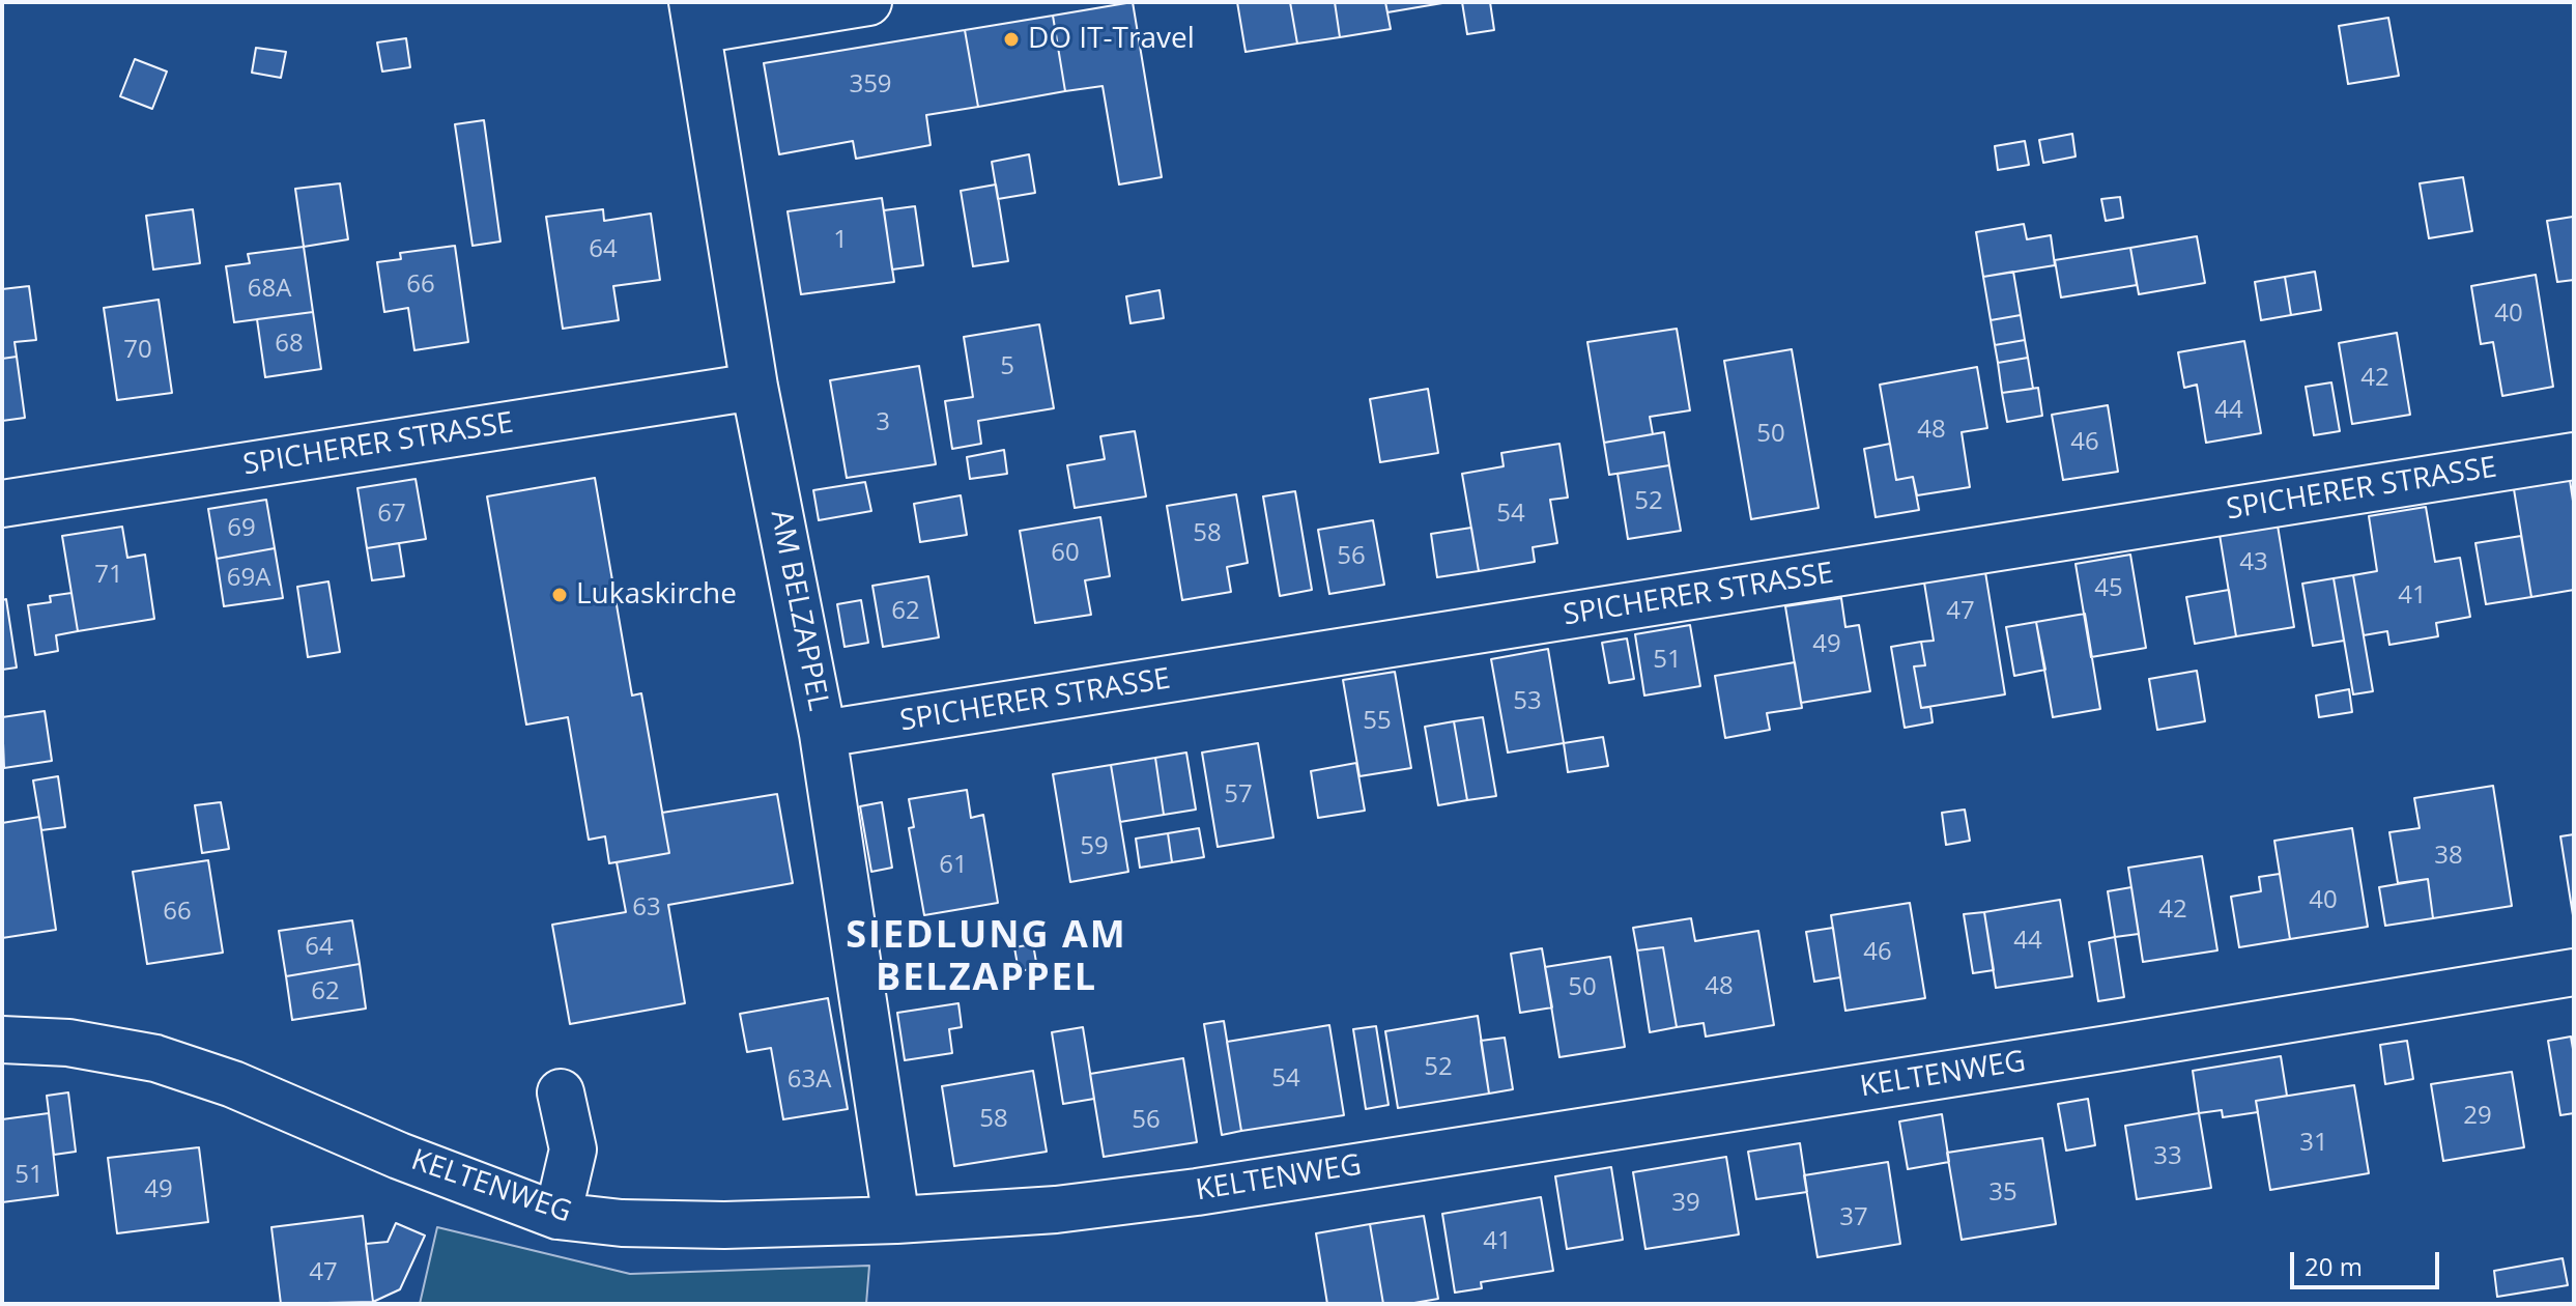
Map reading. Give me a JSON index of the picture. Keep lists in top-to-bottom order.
{
  "streets": {
    "street": ["SPICHERER STRASSE", "AM BELZAPPEL", "KELTENWEG"]
  },
  "crossings": [
    ["SPICHERER STRASSE", "AM BELZAPPEL"],
    ["AM BELZAPPEL", "KELTENWEG"]
  ],
  "districts": ["SIEDLUNG AM BELZAPPEL"],
  "places": ["DO IT-Travel", "Lukaskirche"],
  "house_numbers": [
    "359",
    "1",
    "64",
    "66",
    "68A",
    "40",
    "68",
    "70",
    "5",
    "42",
    "44",
    "3",
    "48",
    "50",
    "46",
    "52",
    "67",
    "54",
    "69",
    "58",
    "60",
    "56",
    "43",
    "71",
    "69A",
    "45",
    "41",
    "62",
    "47",
    "49",
    "51",
    "53",
    "55",
    "57",
    "59",
    "38",
    "61",
    "40",
    "63",
    "42",
    "66",
    "44",
    "64",
    "46",
    "48",
    "50",
    "62",
    "52",
    "54",
    "63A",
    "29",
    "58",
    "56",
    "31",
    "33",
    "51",
    "49",
    "35",
    "39",
    "37",
    "41",
    "47"
  ],
  "scale_bar": "20 m"
}
